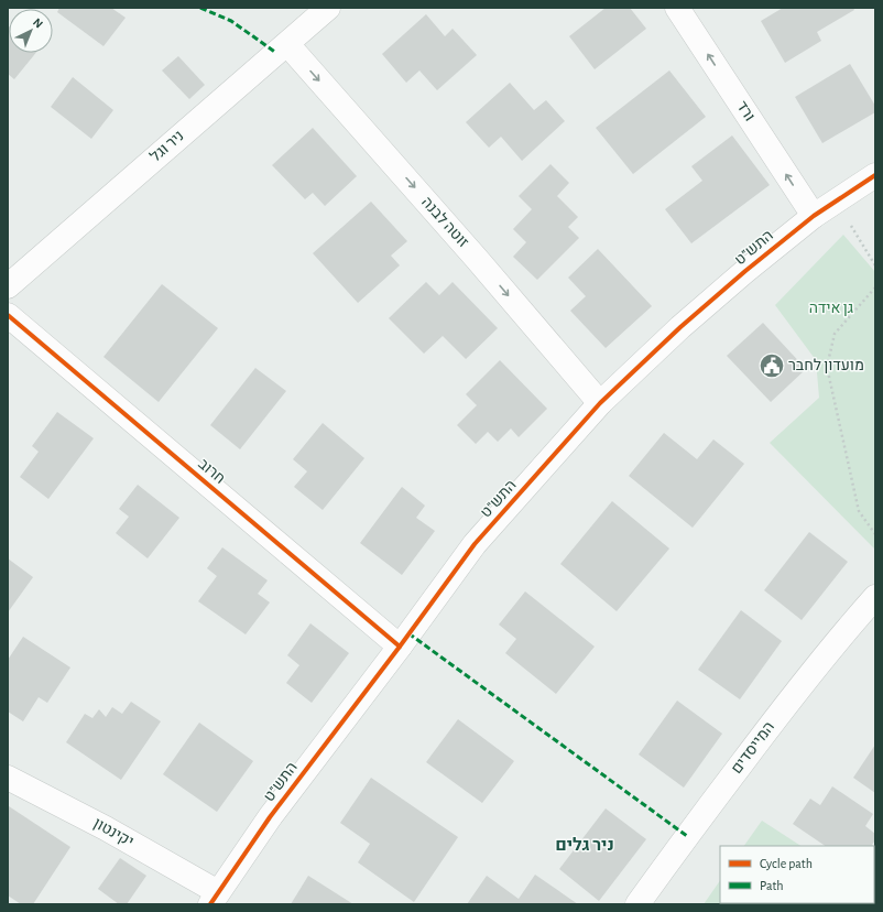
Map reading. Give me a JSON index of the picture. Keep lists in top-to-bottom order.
{
  "streets": {
    "street": [
      "ורד",
      "ניר וגל",
      "זוטה לבנה",
      "התש\"ט",
      "חרוב",
      "המייסדים",
      "יקינטון"
    ]
  },
  "crossings": [
    ["ורד", "התש\"ט"],
    ["ניר וגל", "זוטה לבנה"],
    ["זוטה לבנה", "התש\"ט"],
    ["התש\"ט", "חרוב"],
    ["התש\"ט", "יקינטון"]
  ],
  "one_way": ["ורד", "זוטה לבנה"],
  "districts": ["ניר גלים"],
  "parks": ["גן אידה"],
  "places": {
    "public building": ["מועדון לחבר"]
  },
  "legend": ["Cycle path", "Path"],
  "north": "top right"
}
